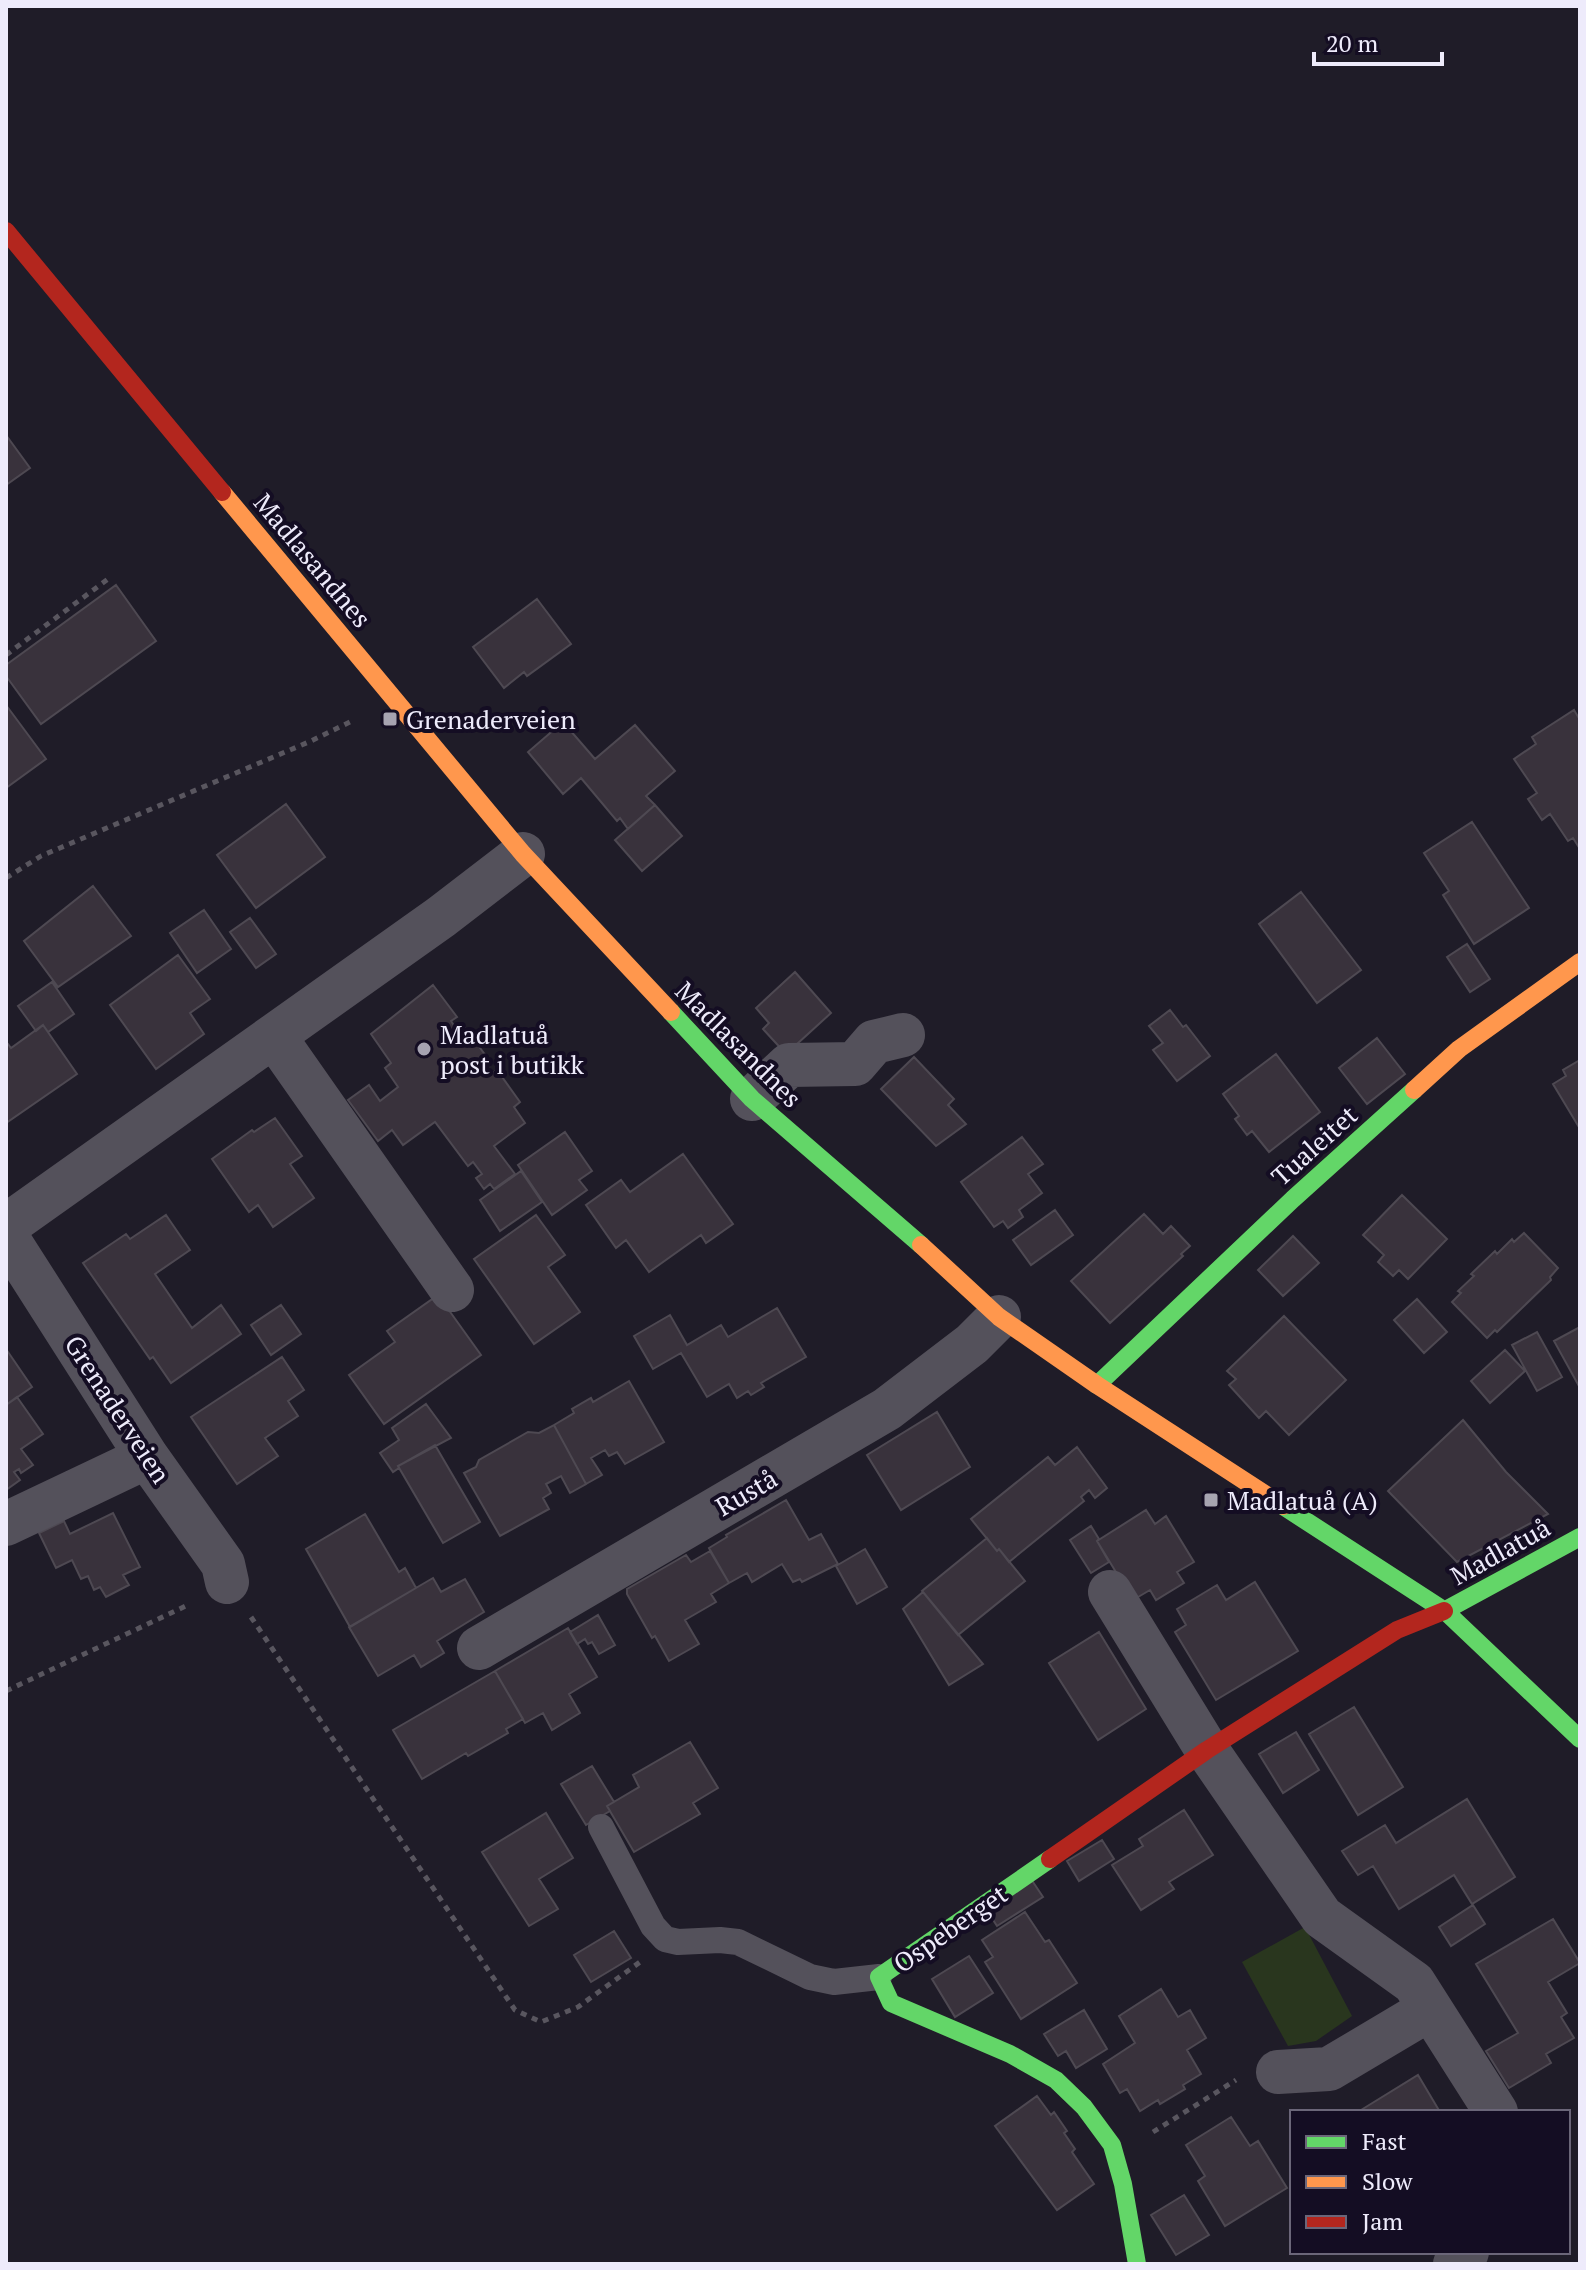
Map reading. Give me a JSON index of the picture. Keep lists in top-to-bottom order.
{
  "streets": {
    "street": [
      "Madlasandnes",
      "Tualeitet",
      "Grenaderveien",
      "Rustå",
      "Madlatuå",
      "Ospeberget"
    ]
  },
  "crossings": [
    ["Madlasandnes", "Tualeitet"],
    ["Madlasandnes", "Rustå"],
    ["Madlasandnes", "Madlatuå"],
    ["Madlasandnes", "Ospeberget"],
    ["Madlatuå", "Ospeberget"]
  ],
  "places": {
    "transit": ["Grenaderveien", "Madlatuå (A)"],
    "other": ["Madlatuå post i butikk"]
  },
  "legend": ["Fast", "Slow", "Jam"],
  "scale_bar": "20 m"
}
